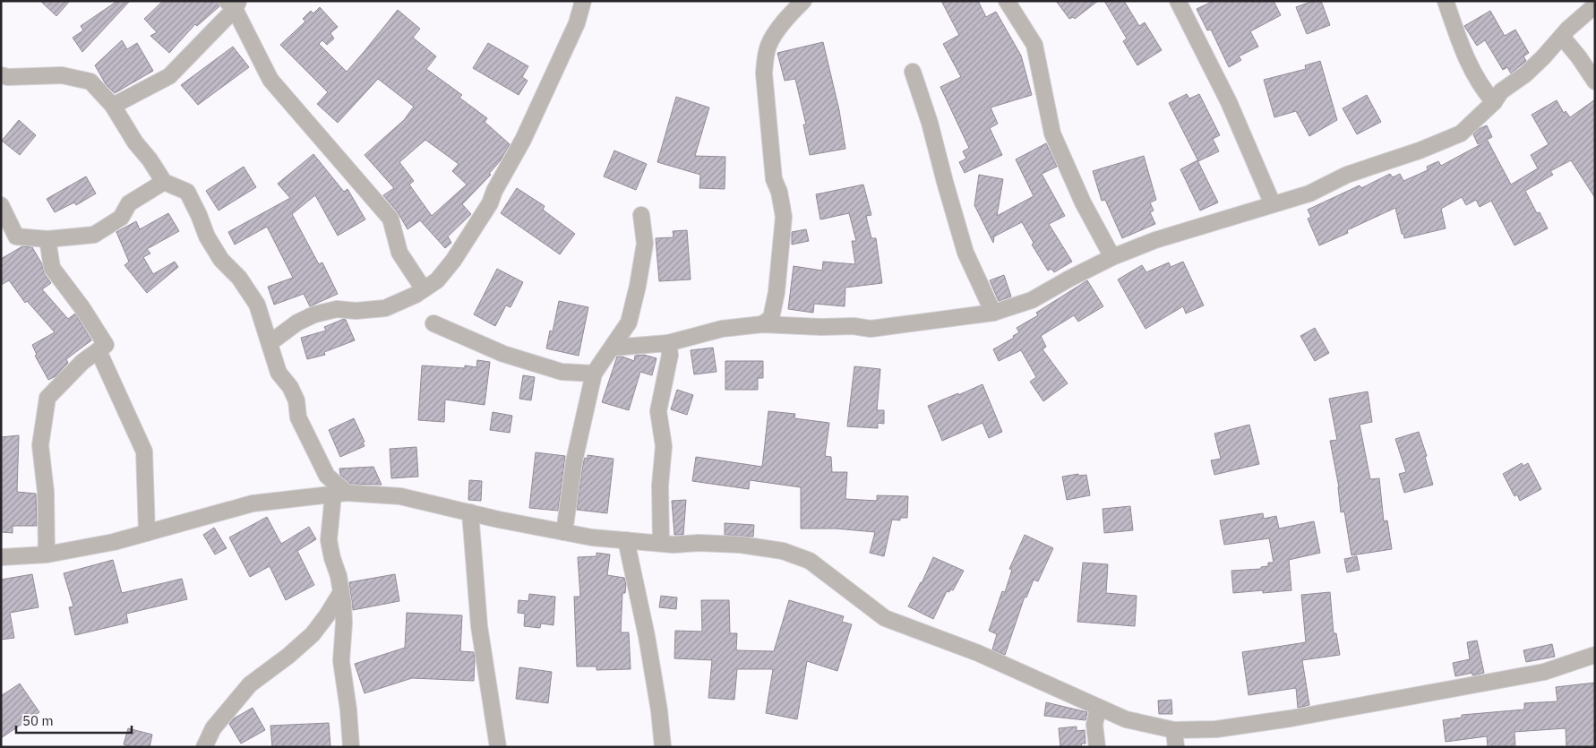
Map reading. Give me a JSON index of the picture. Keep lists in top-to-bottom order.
{
  "scale_bar": "50 m"
}
